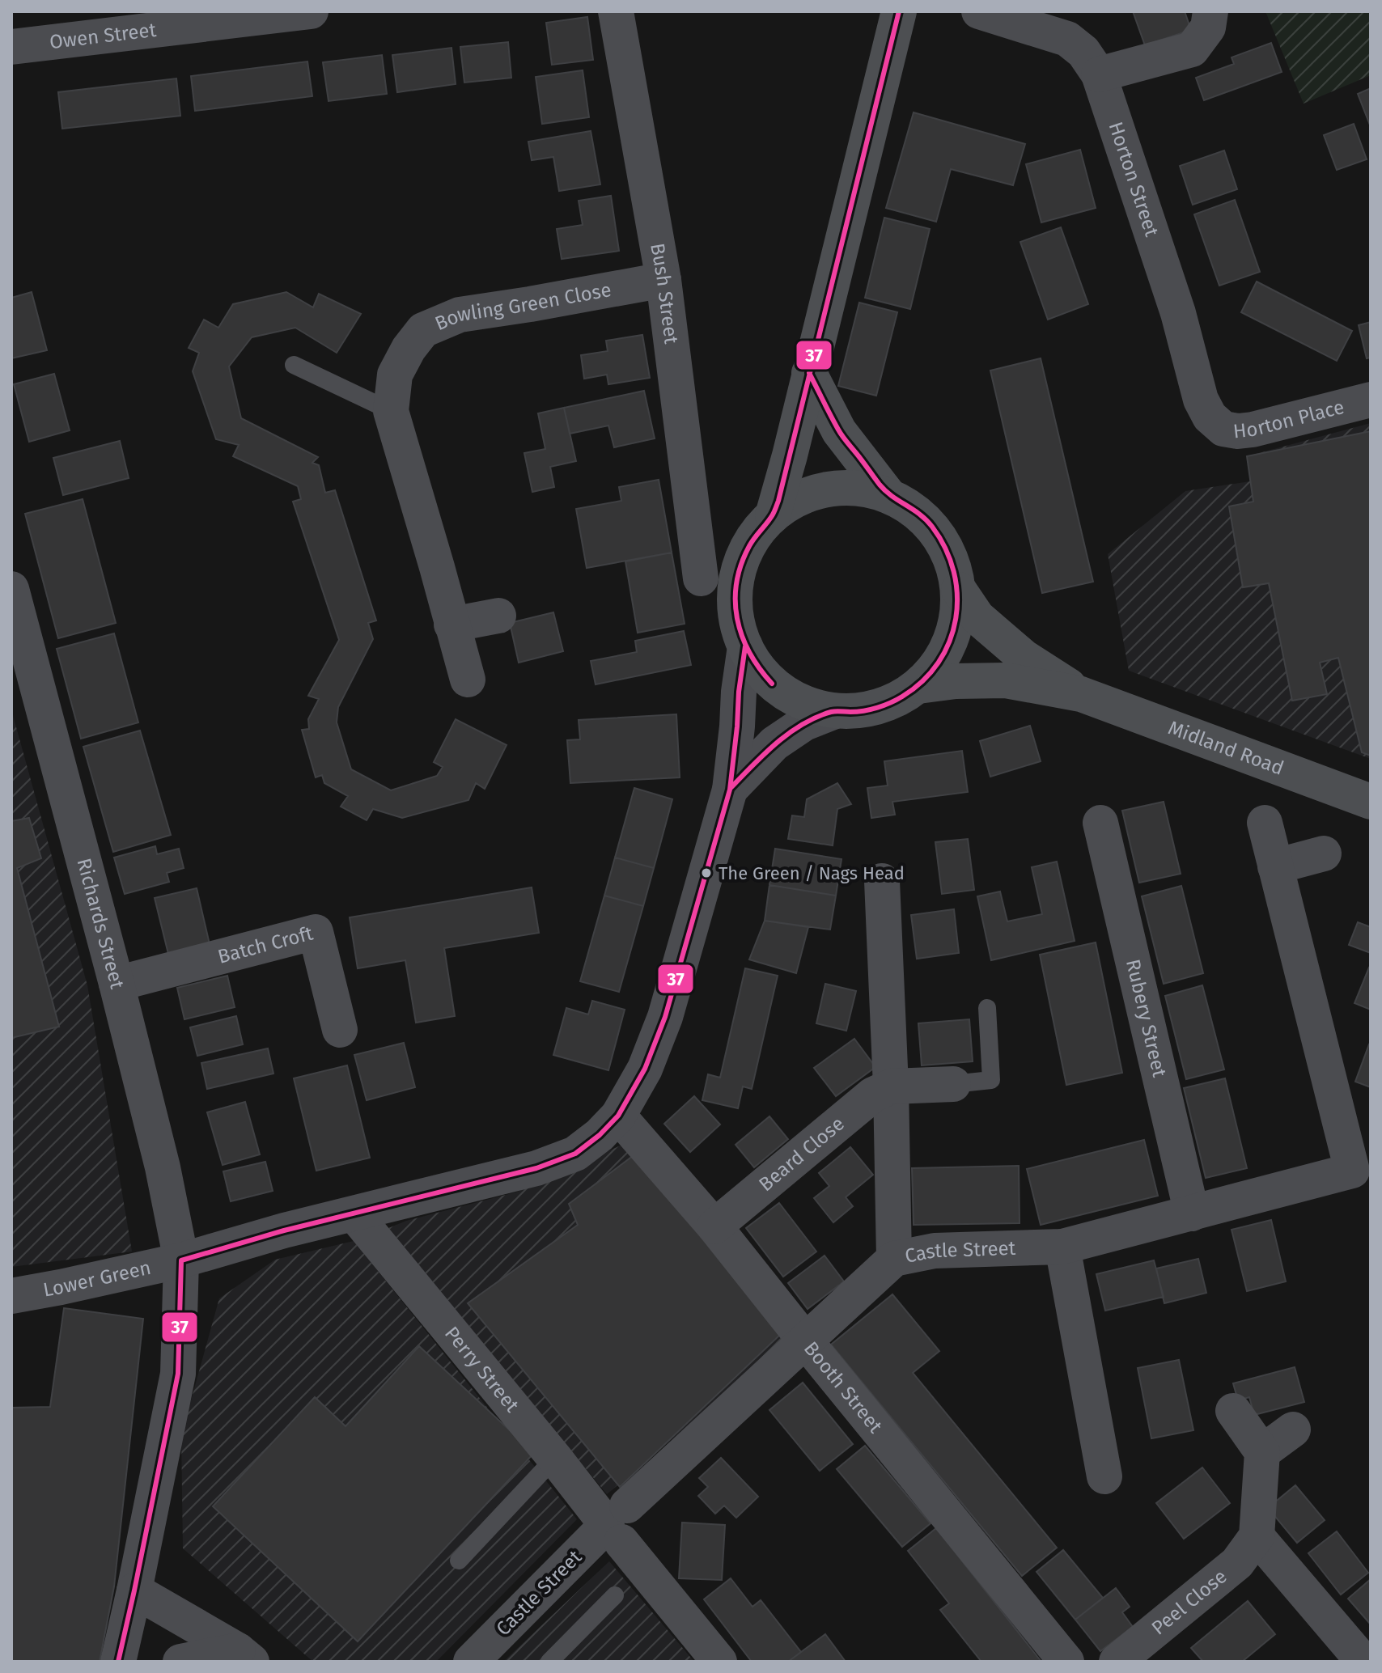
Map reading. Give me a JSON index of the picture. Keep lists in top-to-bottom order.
{
  "streets": {
    "main road": ["Midland Road"],
    "street": [
      "Owen Street",
      "Horton Street",
      "Bush Street",
      "Bowling Green Close",
      "Horton Place",
      "Richards Street",
      "Batch Croft",
      "Rubery Street",
      "Beard Close",
      "Castle Street",
      "Lower Green",
      "Perry Street",
      "Booth Street",
      "Peel Close"
    ]
  },
  "crossings": [
    ["Horton Street", "Horton Place"],
    ["Bush Street", "Bowling Green Close"],
    ["Midland Road", "Lower Green"],
    ["Richards Street", "Batch Croft"],
    ["Richards Street", "Lower Green"],
    ["Rubery Street", "Castle Street"],
    ["Beard Close", "Booth Street"],
    ["Castle Street", "Perry Street"],
    ["Castle Street", "Booth Street"],
    ["Lower Green", "Perry Street"],
    ["Lower Green", "Booth Street"]
  ],
  "places": ["The Green / Nags Head"],
  "lines": ["transit line 37"]
}
